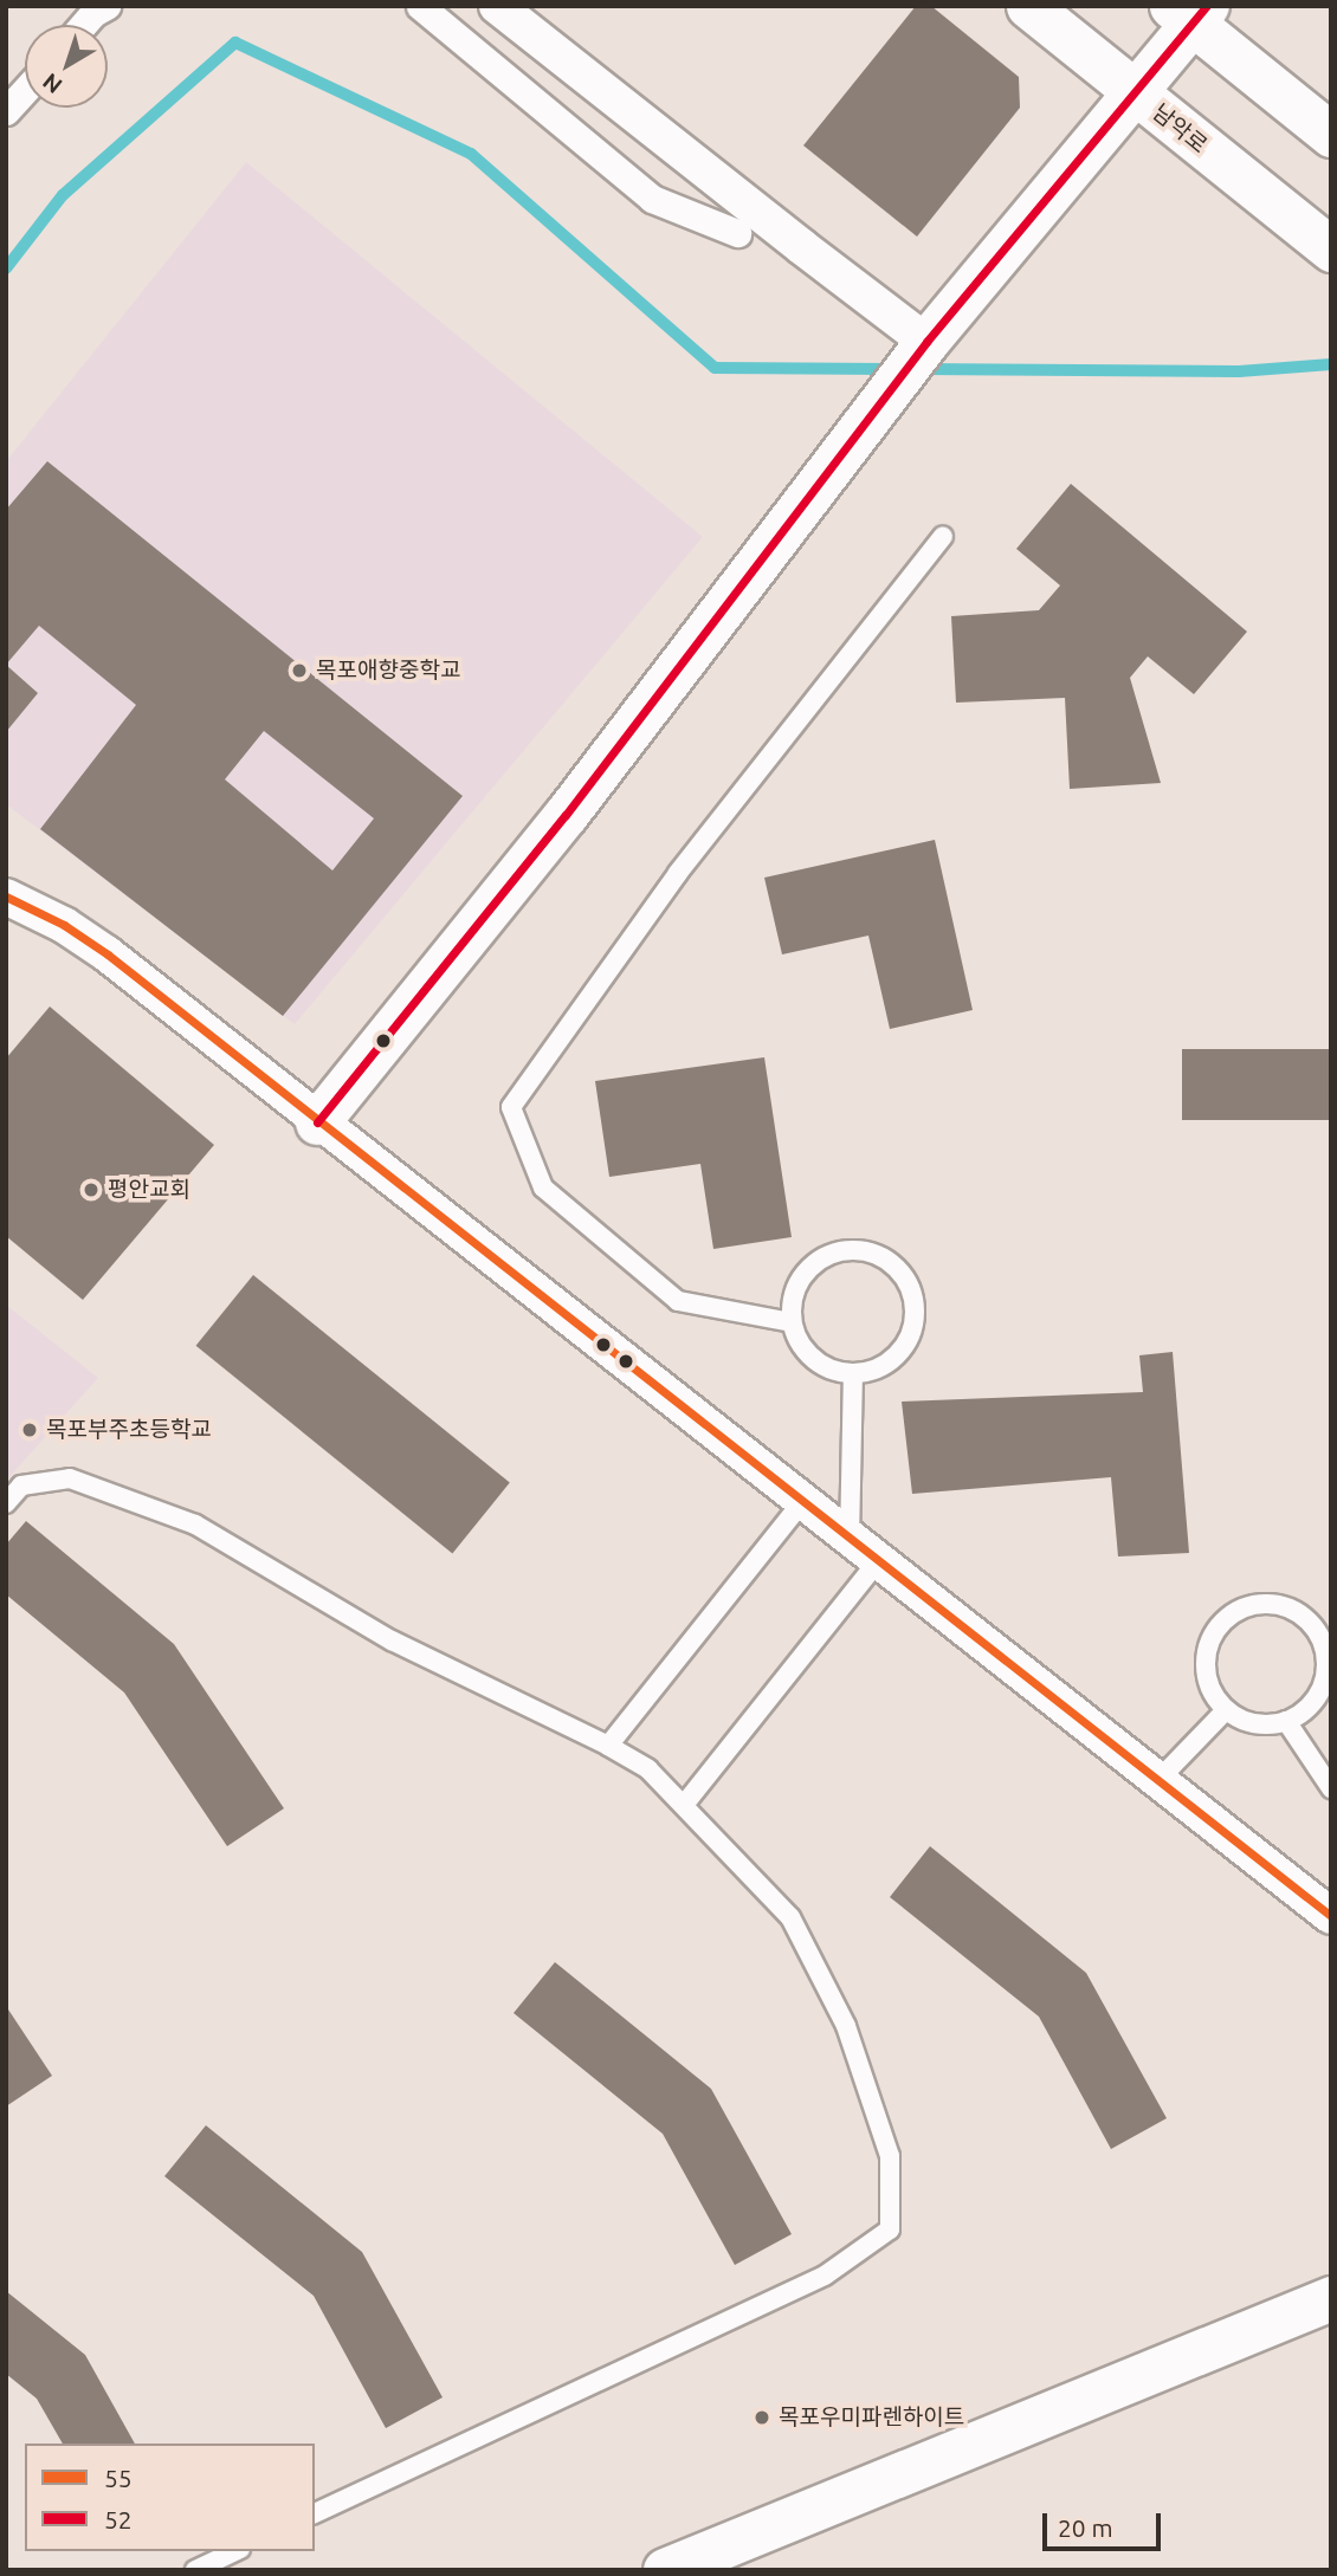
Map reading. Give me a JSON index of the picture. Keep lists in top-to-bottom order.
{
  "streets": {
    "street": ["남악로"]
  },
  "places": [
    "목포애향중학교",
    "평안교회",
    "목포부주초등학교",
    "목포우미파렌하이트"
  ],
  "lines": ["transit line 52", "transit line 55"],
  "legend": ["55", "52"],
  "scale_bar": "20 m",
  "north": "bottom left"
}
